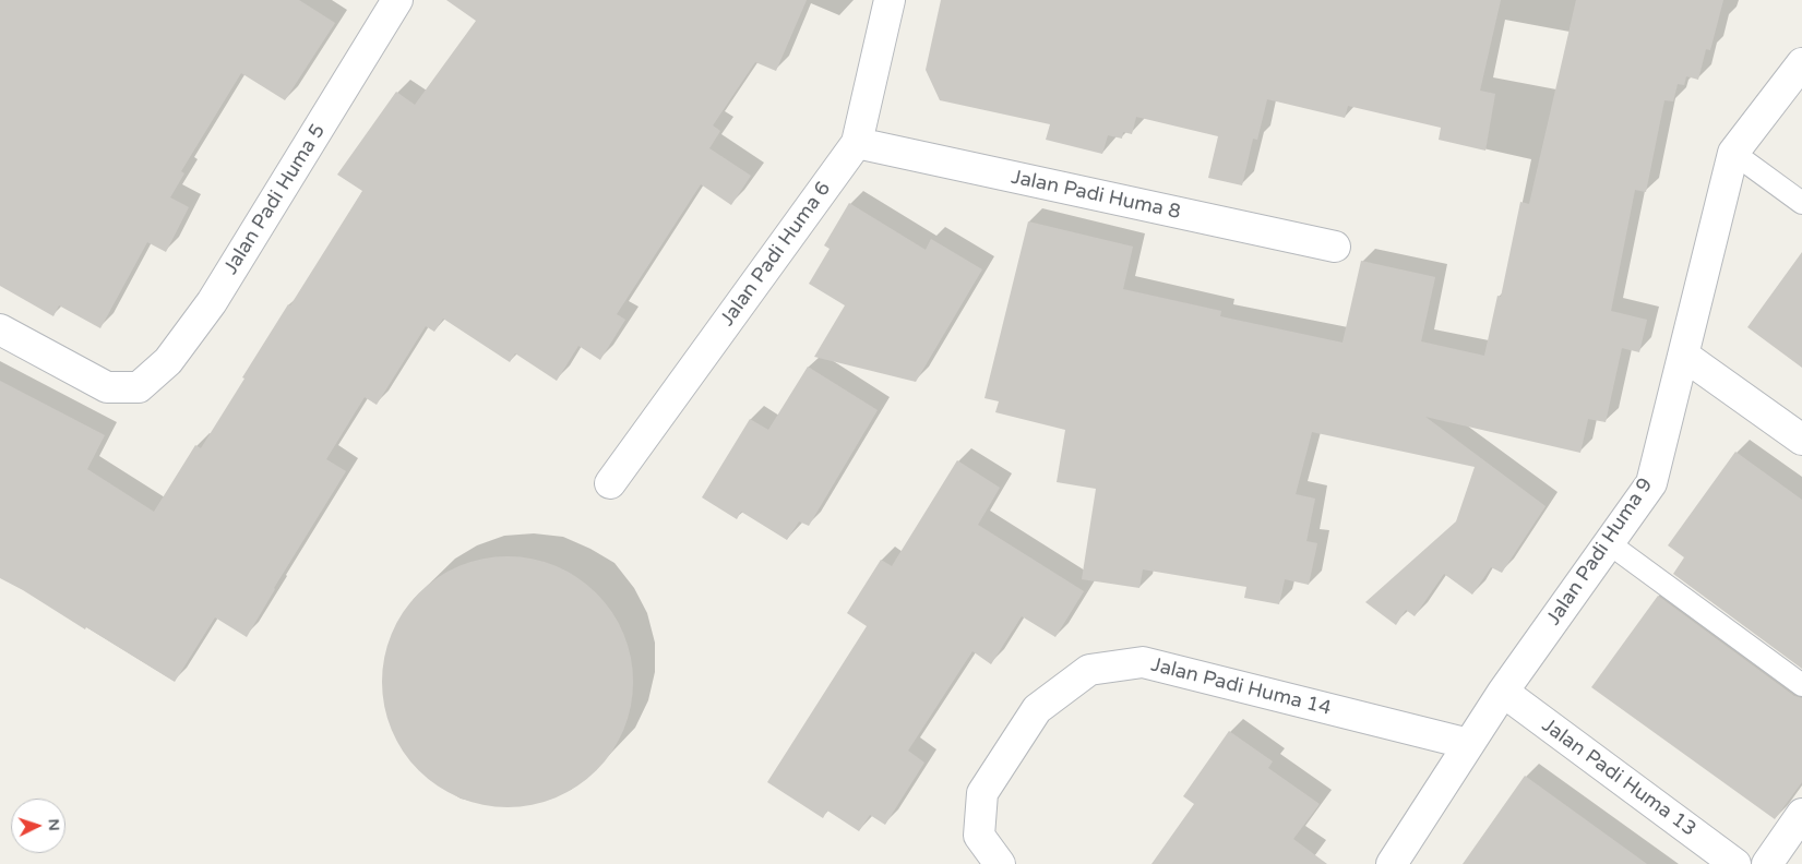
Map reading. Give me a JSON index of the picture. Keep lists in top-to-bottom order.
{
  "streets": {
    "street": [
      "Jalan Padi Huma 8",
      "Jalan Padi Huma 5",
      "Jalan Padi Huma 6",
      "Jalan Padi Huma 9",
      "Jalan Padi Huma 14",
      "Jalan Padi Huma 13"
    ]
  },
  "crossings": [
    ["Jalan Padi Huma 8", "Jalan Padi Huma 6"],
    ["Jalan Padi Huma 9", "Jalan Padi Huma 14"],
    ["Jalan Padi Huma 9", "Jalan Padi Huma 13"]
  ],
  "north": "right"
}
